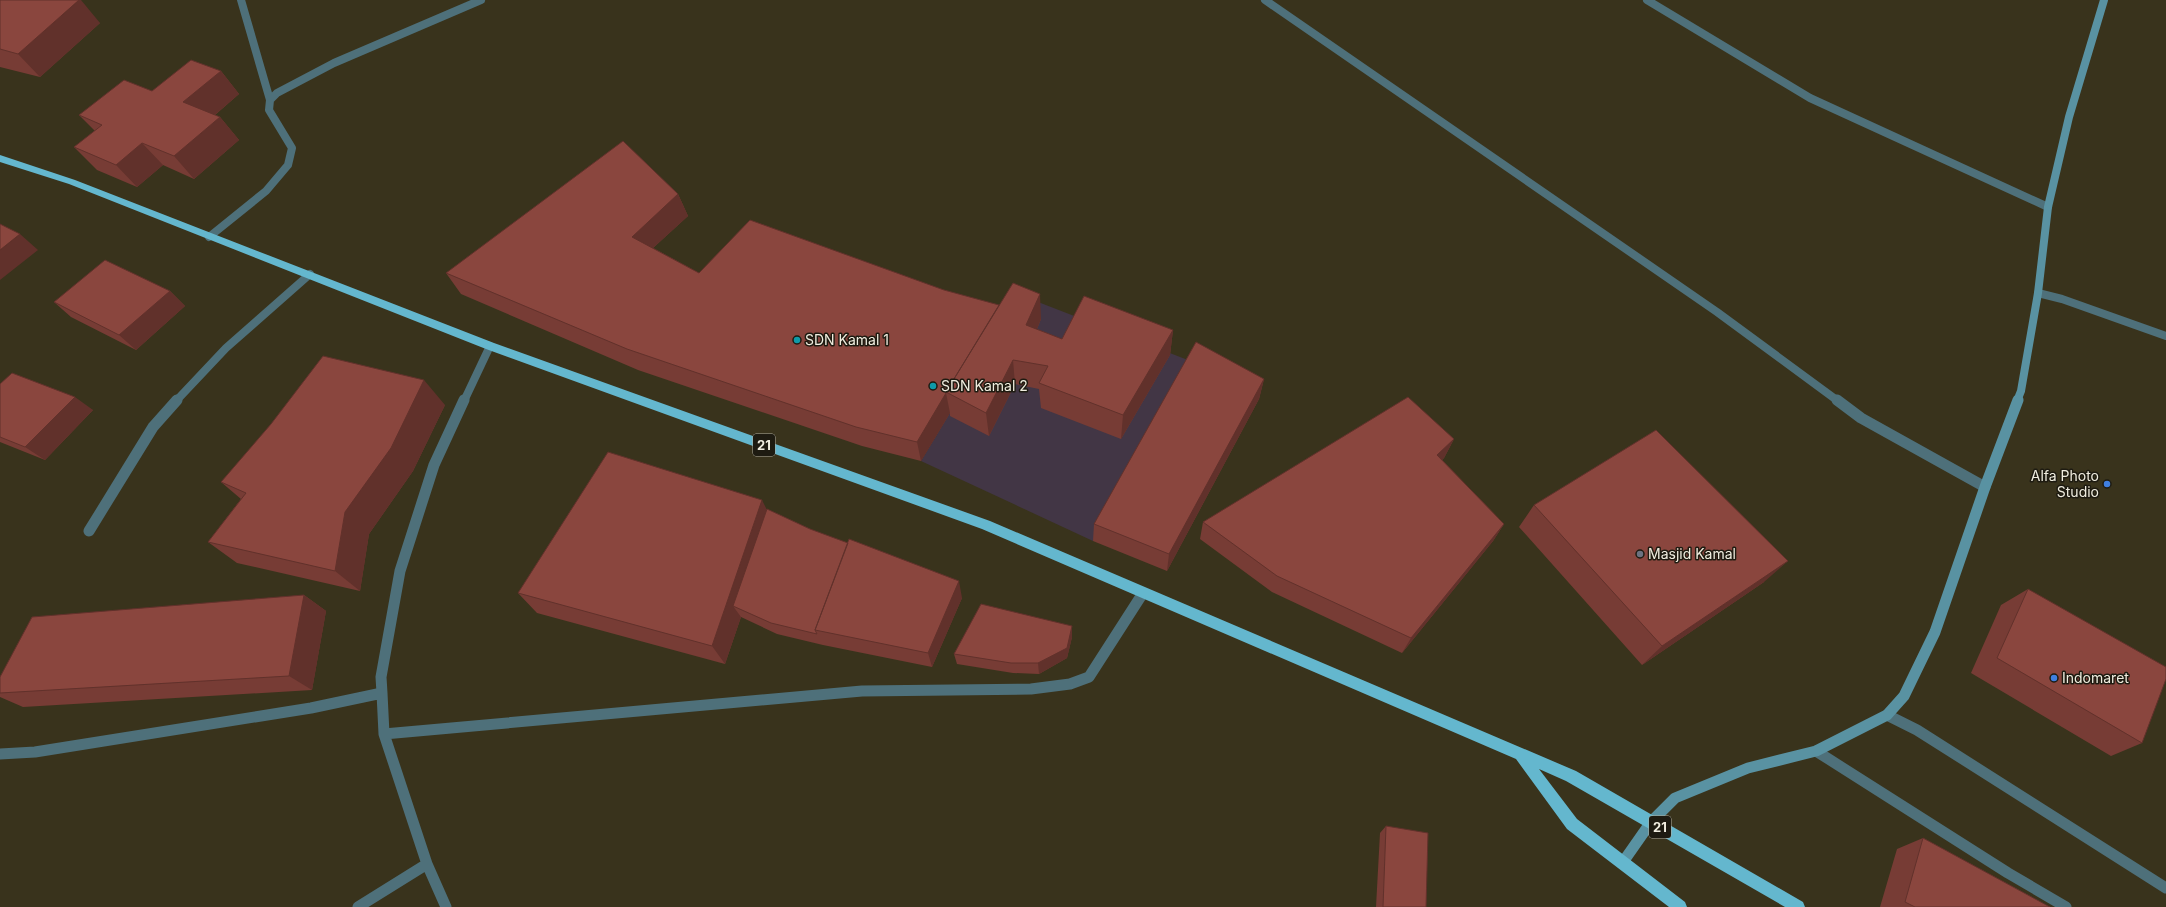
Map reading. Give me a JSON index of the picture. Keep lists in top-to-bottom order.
{
  "streets": {
    "highway": ["21"]
  },
  "places": [
    "SDN Kamal 1",
    "SDN Kamal 2",
    "Alfa Photo Studio",
    "Masjid Kamal",
    "Indomaret"
  ]
}
